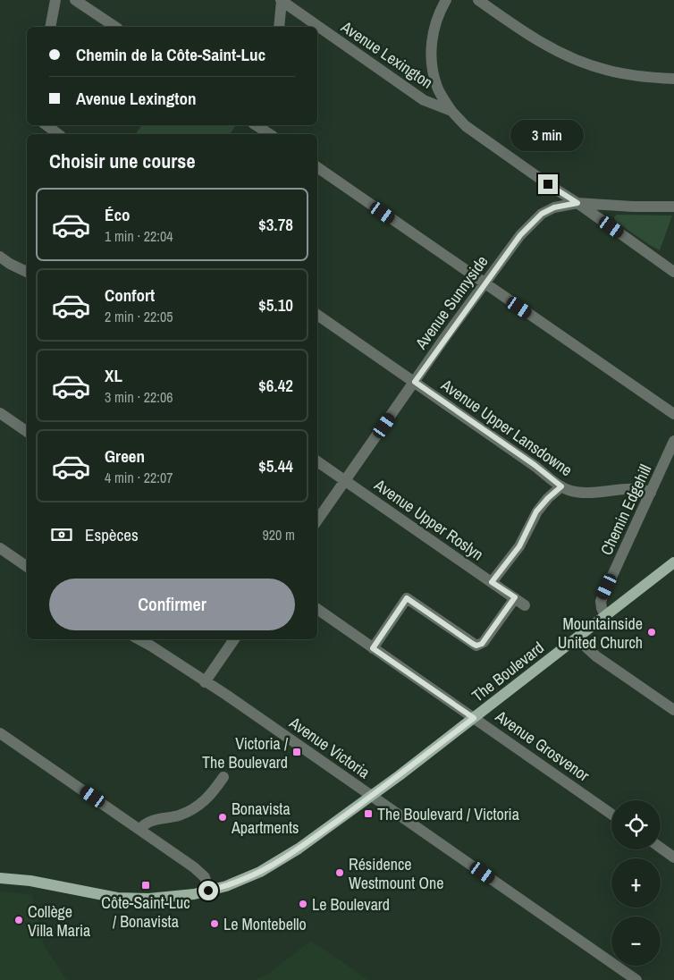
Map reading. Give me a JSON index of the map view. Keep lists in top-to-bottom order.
{
  "streets": {
    "main road": ["The Boulevard"],
    "street": [
      "Avenue Lexington",
      "Avenue Sunnyside",
      "Avenue Upper Lansdowne",
      "Chemin Edgehill",
      "Avenue Upper Roslyn",
      "Avenue Grosvenor",
      "Avenue Victoria"
    ]
  },
  "crossings": [
    ["Avenue Lexington", "Avenue Sunnyside"],
    ["Avenue Sunnyside", "Avenue Upper Lansdowne"],
    ["Avenue Sunnyside", "Avenue Upper Roslyn"],
    ["Avenue Upper Lansdowne", "Chemin Edgehill"],
    ["Chemin Edgehill", "The Boulevard"],
    ["The Boulevard", "Avenue Grosvenor"],
    ["The Boulevard", "Avenue Victoria"]
  ],
  "places": {
    "other": [
      "Mountainside United Church",
      "Bonavista Apartments",
      "Résidence Westmount One",
      "Le Boulevard",
      "Collège Villa Maria",
      "Le Montebello"
    ],
    "transit": ["Victoria / The Boulevard", "The Boulevard / Victoria", "Côte-Saint-Luc / Bonavista"]
  },
  "page": {
    "banner": ["Chemin de la Côte-Saint-Luc", "Avenue Lexington"],
    "bubble": "3 min",
    "heading": "Choisir une course",
    "list": [
      {
        "name": "Éco",
        "note": "1 min · 22:04",
        "value": "$3.78"
      },
      {
        "name": "Confort",
        "note": "2 min · 22:05",
        "value": "$5.10"
      },
      {
        "name": "XL",
        "note": "3 min · 22:06",
        "value": "$6.42"
      },
      {
        "name": "Green",
        "note": "4 min · 22:07",
        "value": "$5.44"
      }
    ],
    "pay": ["Espèces", "920 m"],
    "buttons": "Confirmer",
    "map_buttons": ["+", "−"]
  }
}
